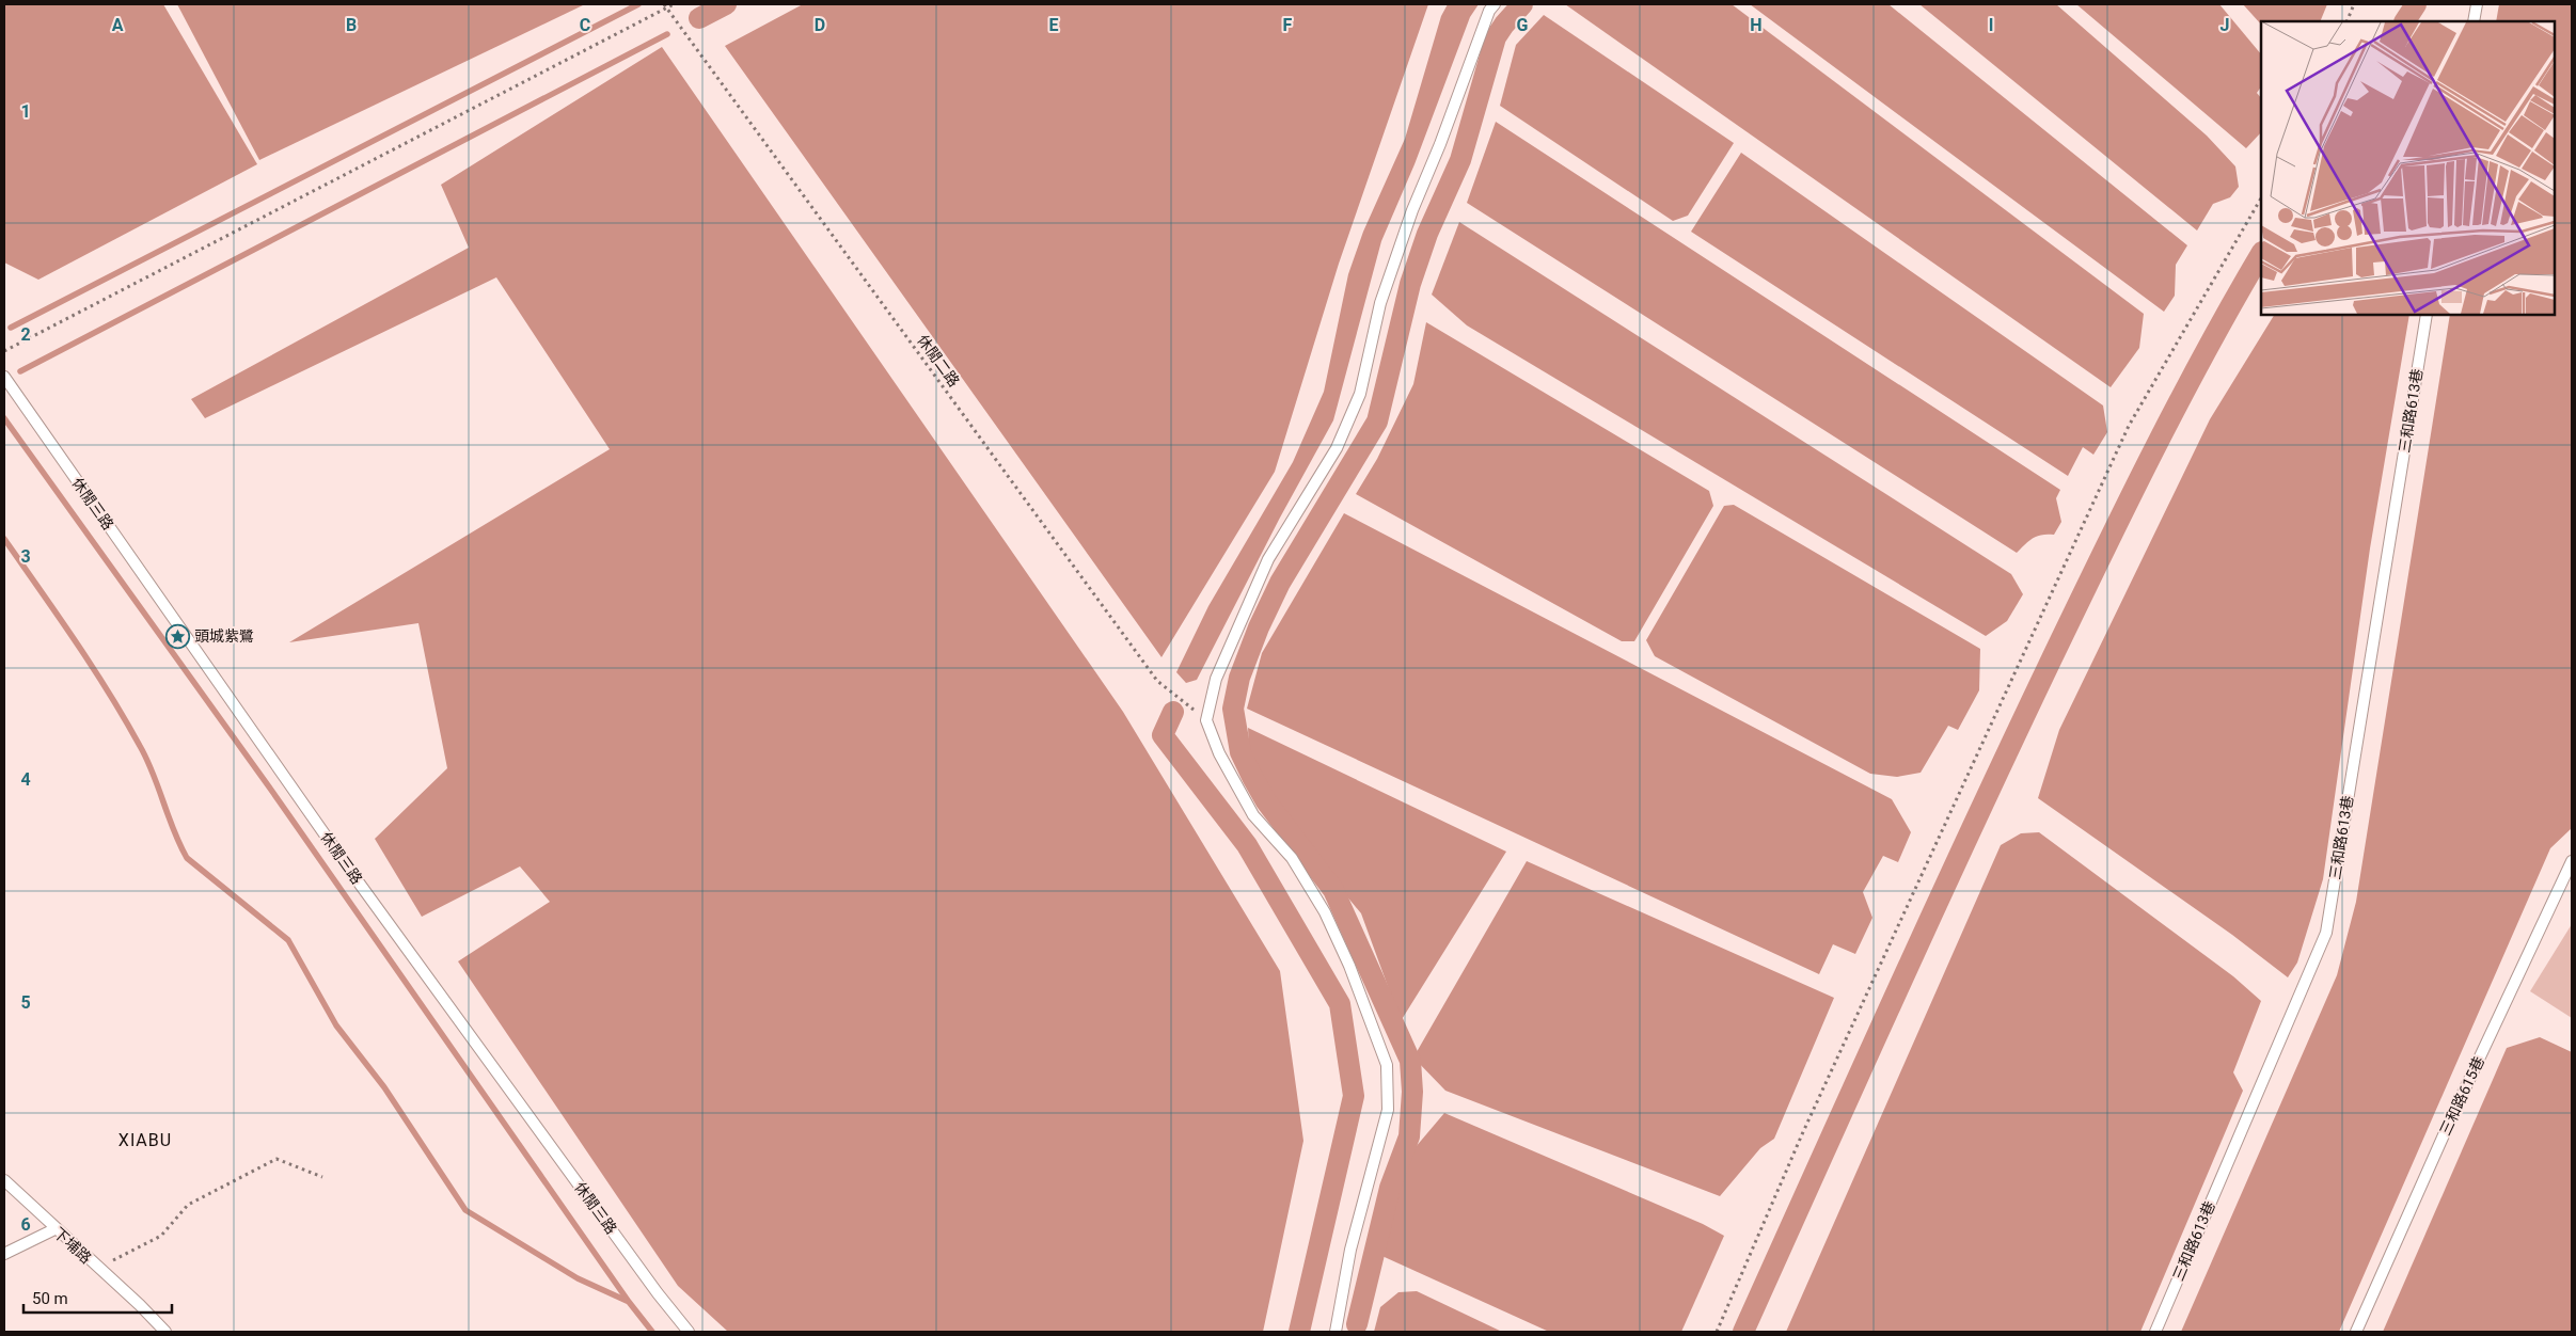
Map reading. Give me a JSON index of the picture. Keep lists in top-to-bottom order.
{
  "streets": {
    "lane": [
      "三和路613巷",
      "休閒三路",
      "三和路615巷",
      "下埔路"
    ],
    "path": ["休閒二路"]
  },
  "districts": ["XIABU"],
  "places": {
    "place": ["頭城紫鷺"]
  },
  "scale_bar": "50 m",
  "grid": {
    "columns": [
      "A",
      "B",
      "C",
      "D",
      "E",
      "F",
      "G",
      "H",
      "I",
      "J"
    ],
    "rows": [
      "1",
      "2",
      "3",
      "4",
      "5",
      "6"
    ]
  }
}
